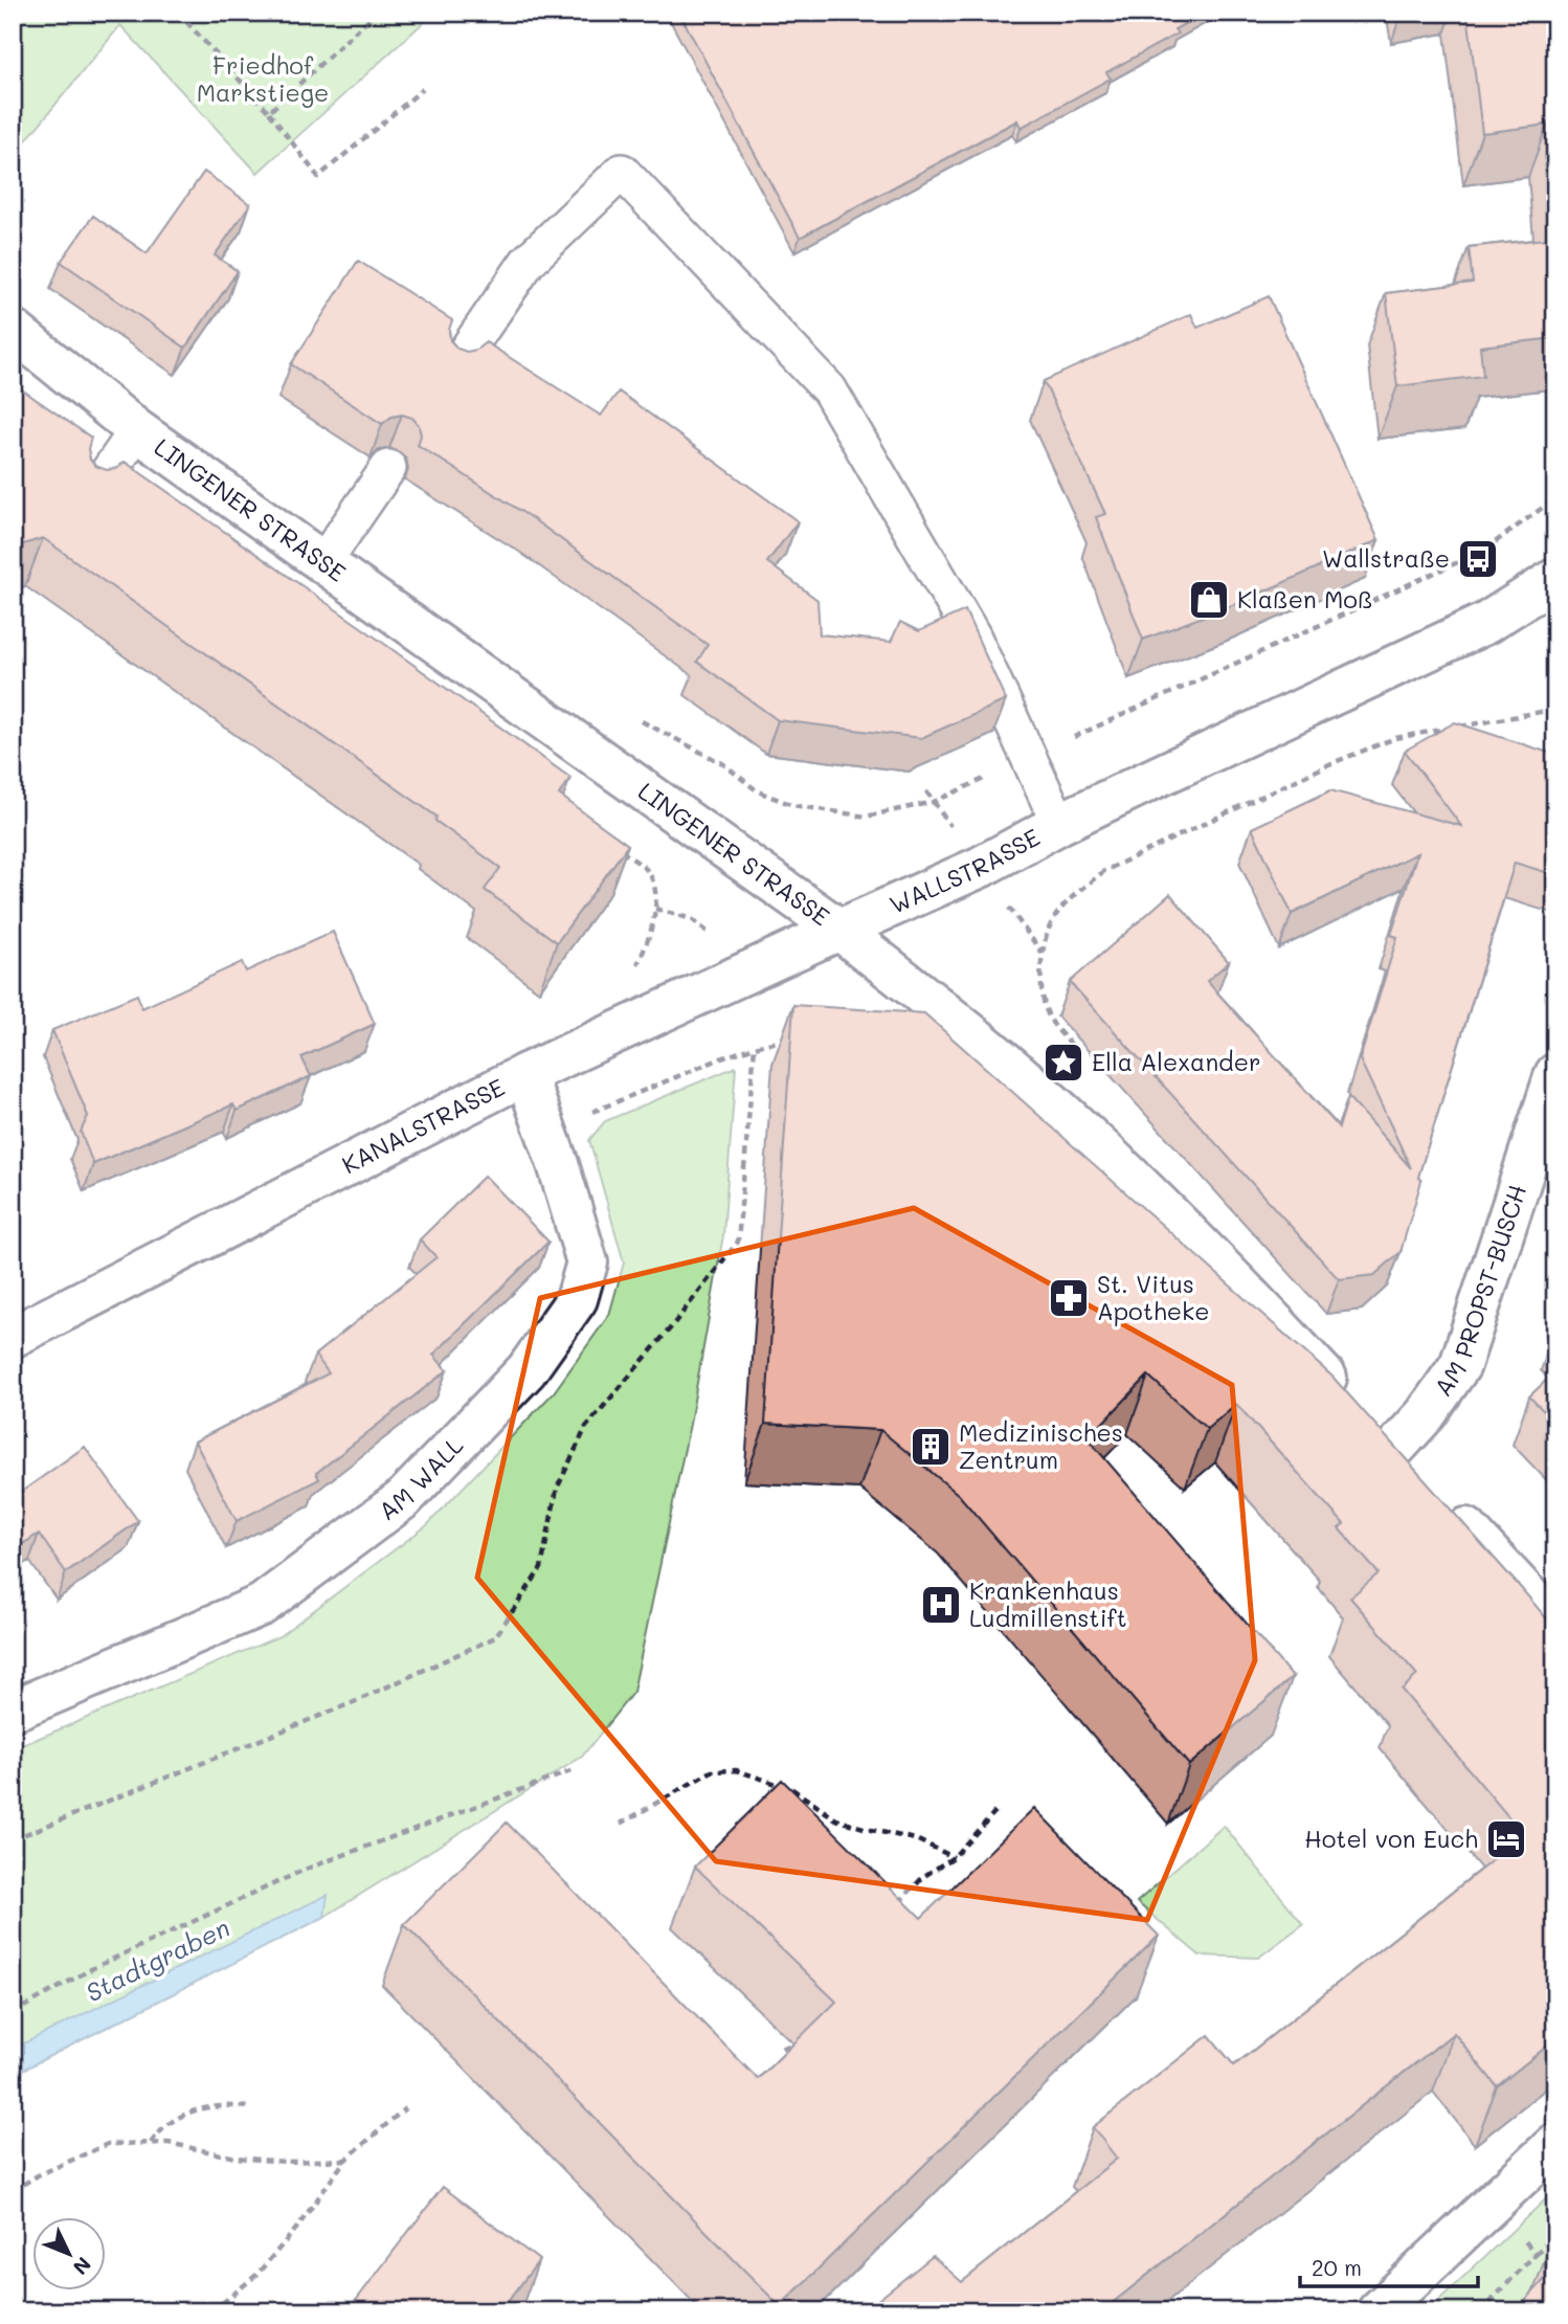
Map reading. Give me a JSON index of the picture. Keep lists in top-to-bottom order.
{
  "streets": {
    "street": [
      "LINGENER STRASSE",
      "WALLSTRASSE",
      "KANALSTRASSE",
      "AM PROPST-BUSCH",
      "AM WALL"
    ]
  },
  "crossings": [
    ["LINGENER STRASSE", "WALLSTRASSE"],
    ["LINGENER STRASSE", "KANALSTRASSE"],
    ["LINGENER STRASSE", "AM PROPST-BUSCH"],
    ["WALLSTRASSE", "KANALSTRASSE"],
    ["KANALSTRASSE", "AM WALL"]
  ],
  "water": ["Stadtgraben"],
  "parks": ["Friedhof Markstiege"],
  "places": {
    "bus stop": ["Wallstraße"],
    "shop": ["Klaßen Moß"],
    "place": ["Ella Alexander"],
    "pharmacy": ["St. Vitus Apotheke"],
    "building": ["Medizinisches Zentrum"],
    "hospital": ["Krankenhaus Ludmillenstift"],
    "hotel": ["Hotel von Euch"]
  },
  "scale_bar": "20 m",
  "north": "bottom right"
}
